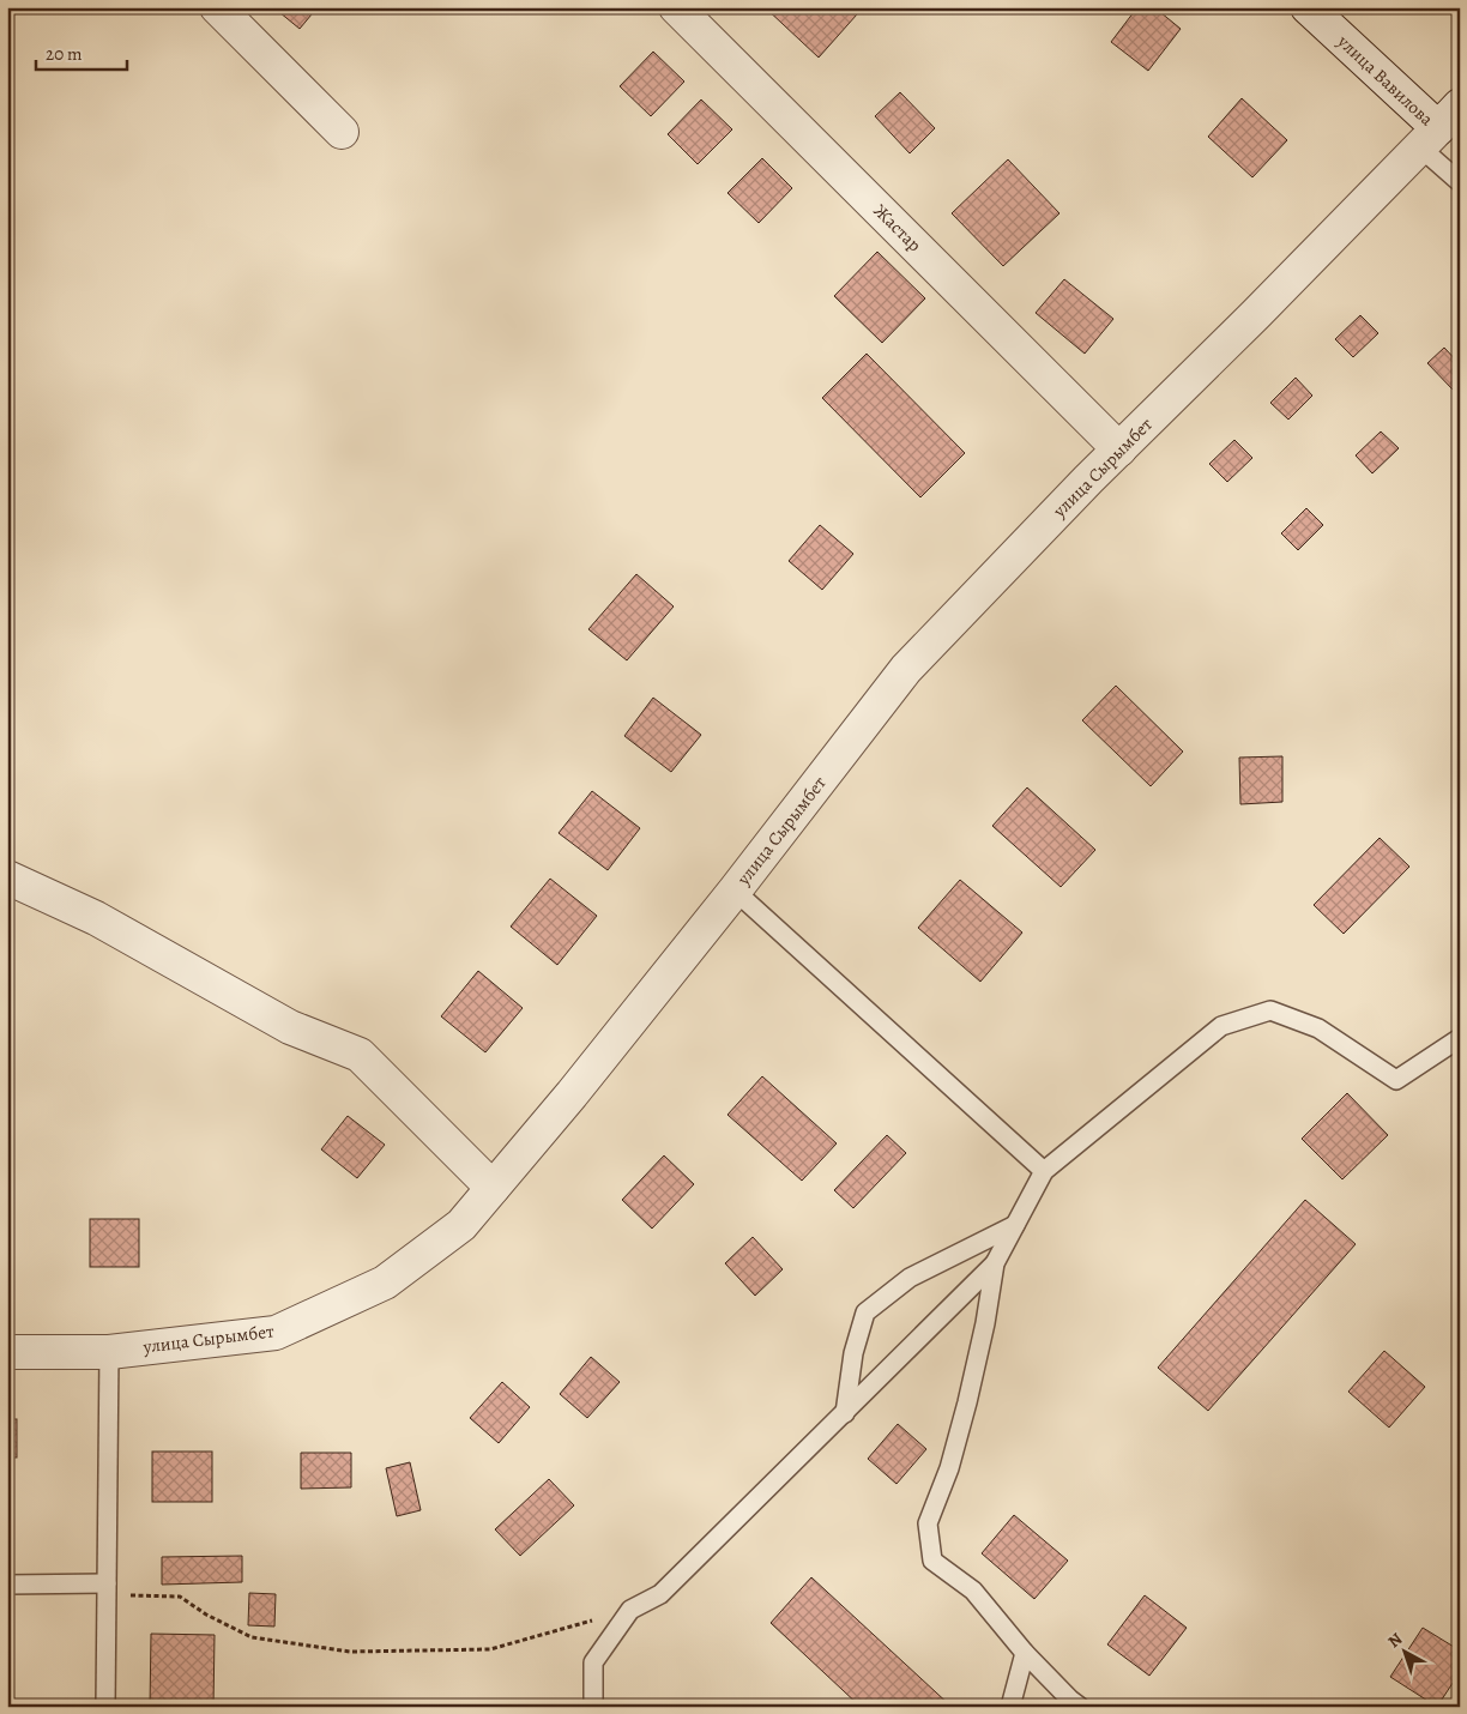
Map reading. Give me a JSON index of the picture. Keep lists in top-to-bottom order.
{
  "streets": {
    "street": ["улица Вавилова", "Жастар", "улица Сырымбет"]
  },
  "crossings": [
    ["улица Вавилова", "улица Сырымбет"],
    ["Жастар", "улица Сырымбет"]
  ],
  "scale_bar": "20 m",
  "north": "top left"
}
